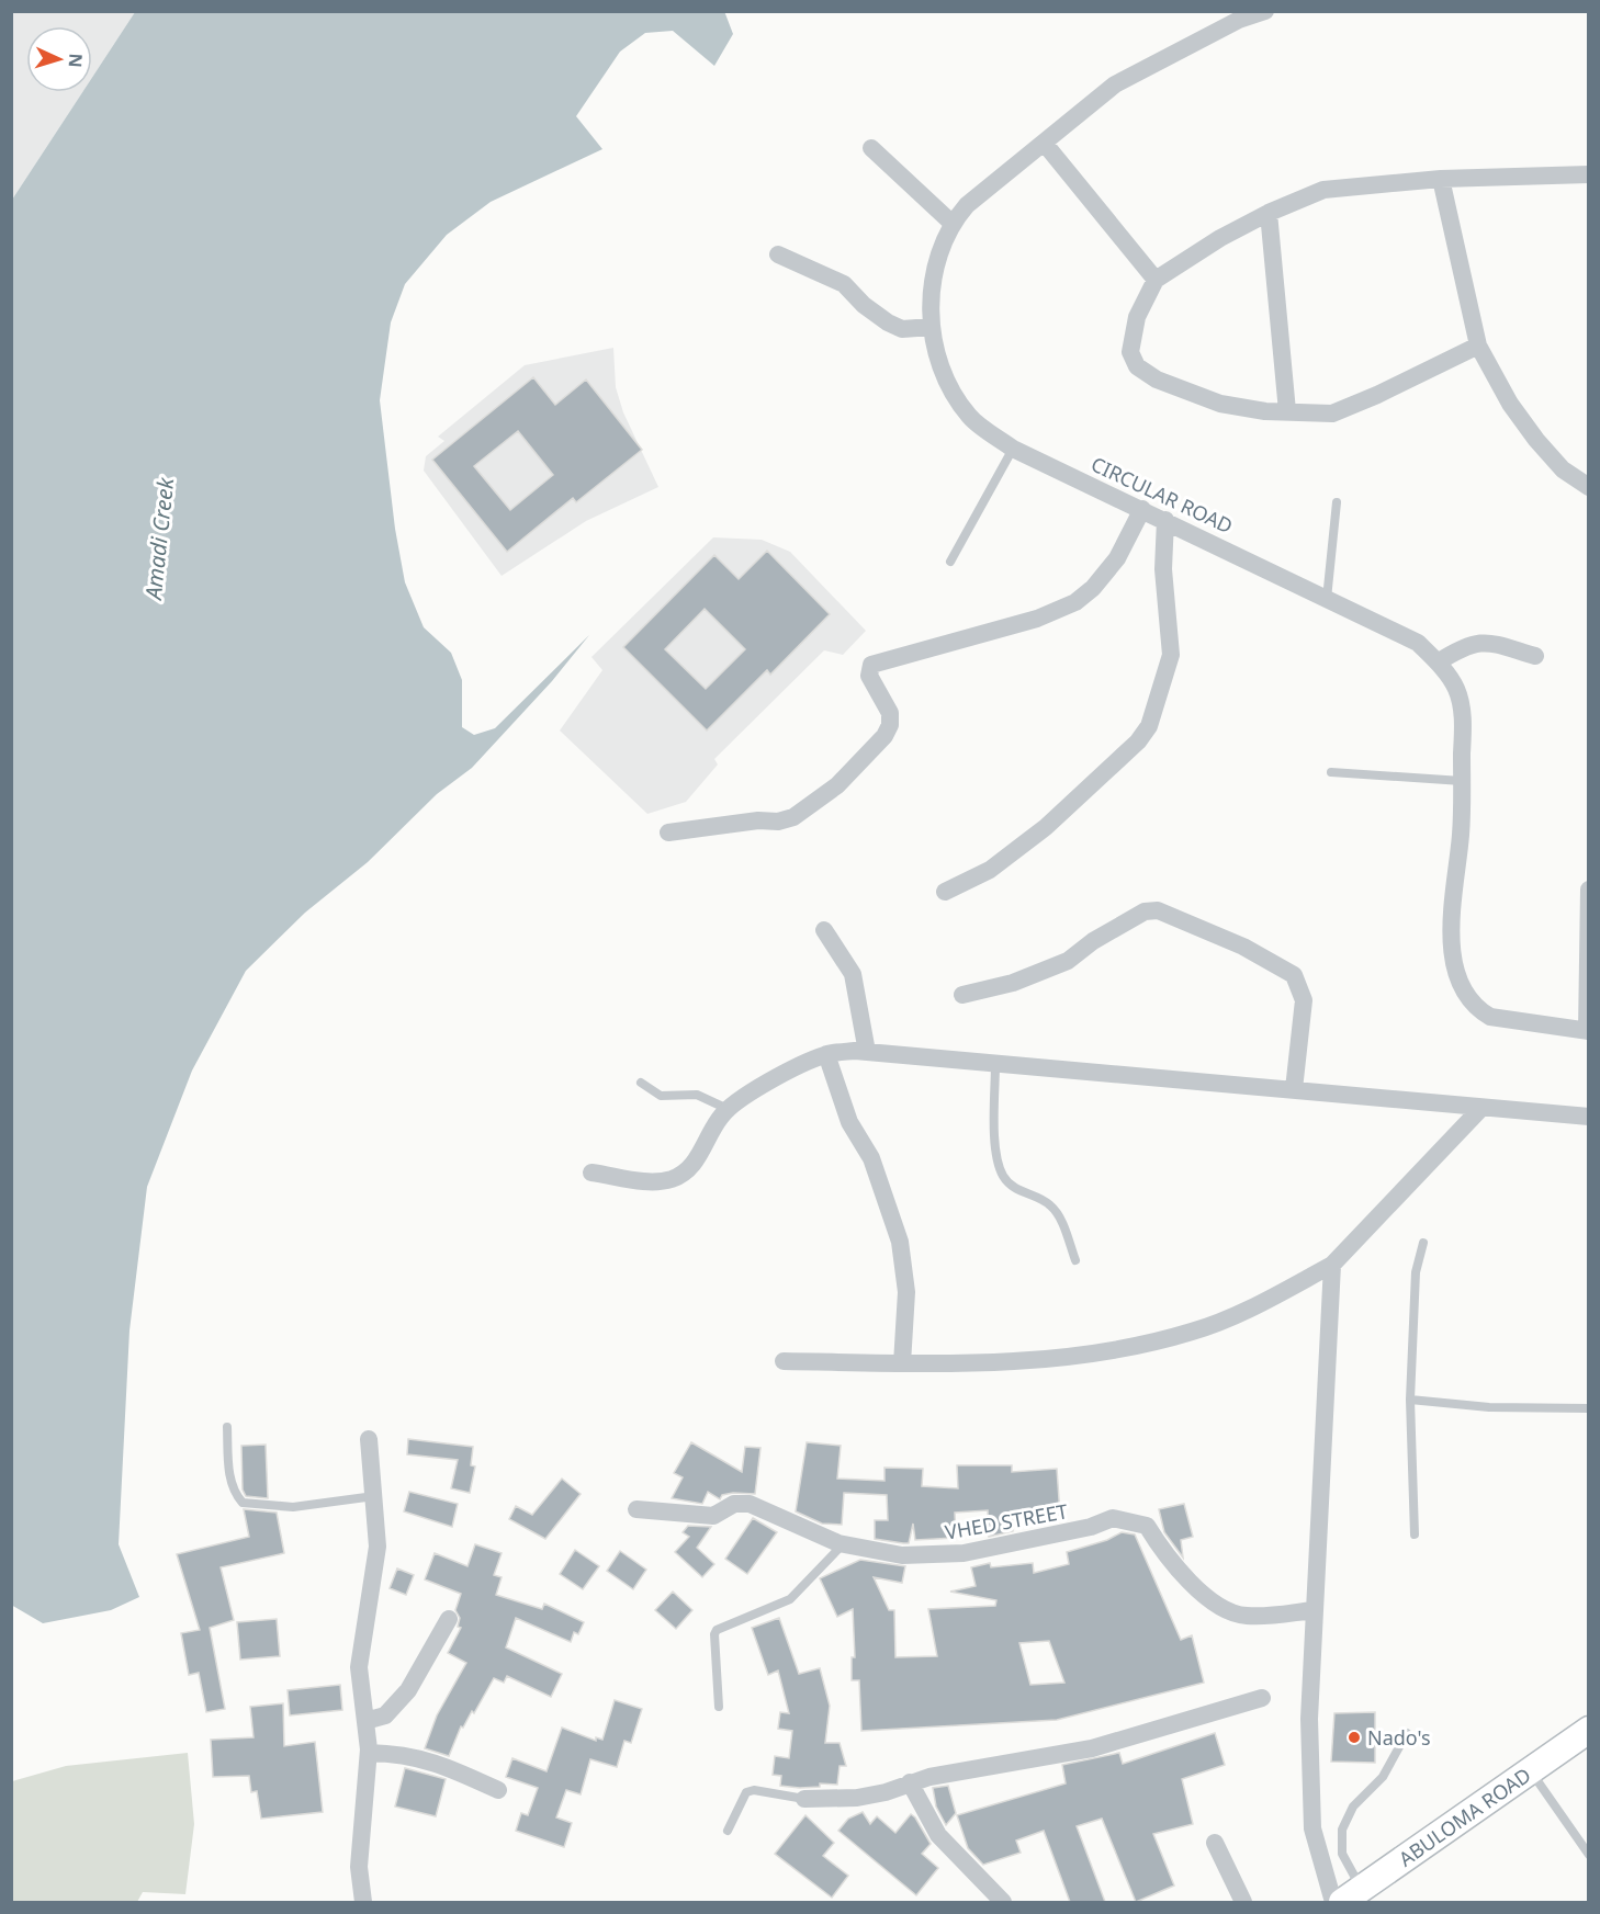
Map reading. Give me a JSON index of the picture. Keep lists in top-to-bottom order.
{
  "streets": {
    "street": ["CIRCULAR ROAD", "VHED STREET", "ABULOMA ROAD"]
  },
  "water": ["Amadi Creek"],
  "places": ["Nado's"],
  "north": "right"
}
